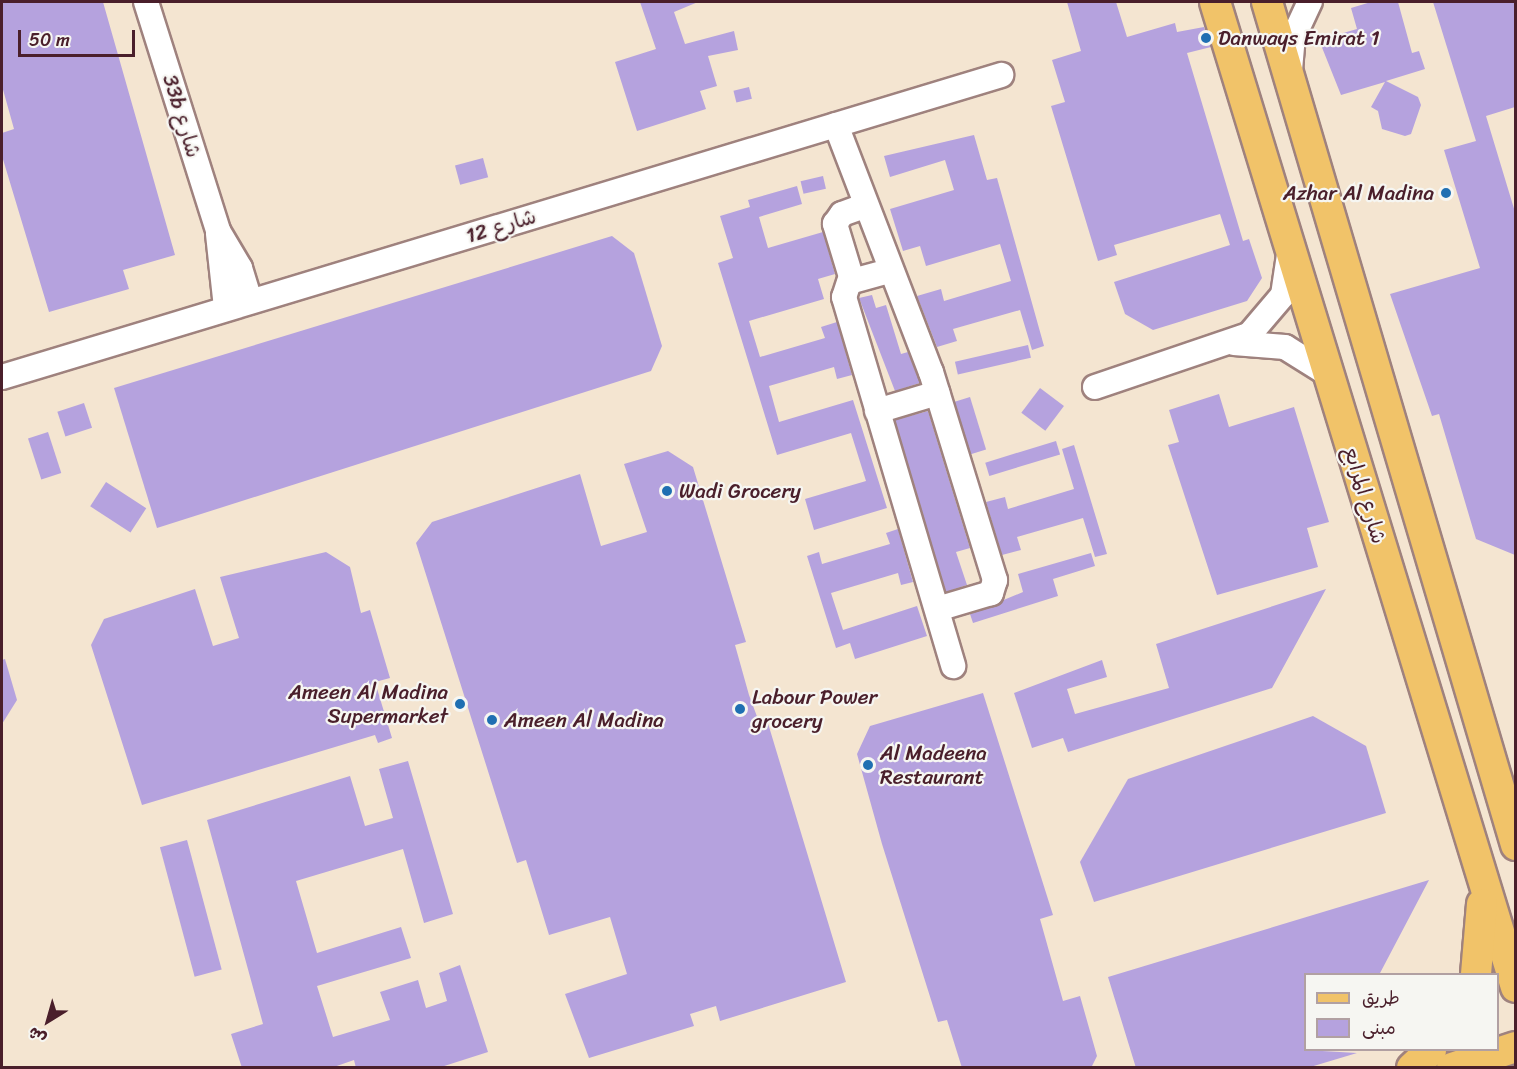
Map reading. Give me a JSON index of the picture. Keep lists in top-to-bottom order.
{
  "streets": {
    "main road": ["شارع المرابع"],
    "street": ["33b شارع", "شارع 12"]
  },
  "crossings": [
    ["33b شارع", "شارع 12"]
  ],
  "places": [
    "Danways Emirat 1",
    "Azhar Al Madina",
    "Wadi Grocery",
    "Ameen Al Madina Supermarket",
    "Labour Power grocery",
    "Ameen Al Madina",
    "Al Madeena Restaurant"
  ],
  "legend": ["طريق", "مبنى"],
  "scale_bar": "50 m",
  "north": "bottom left"
}
